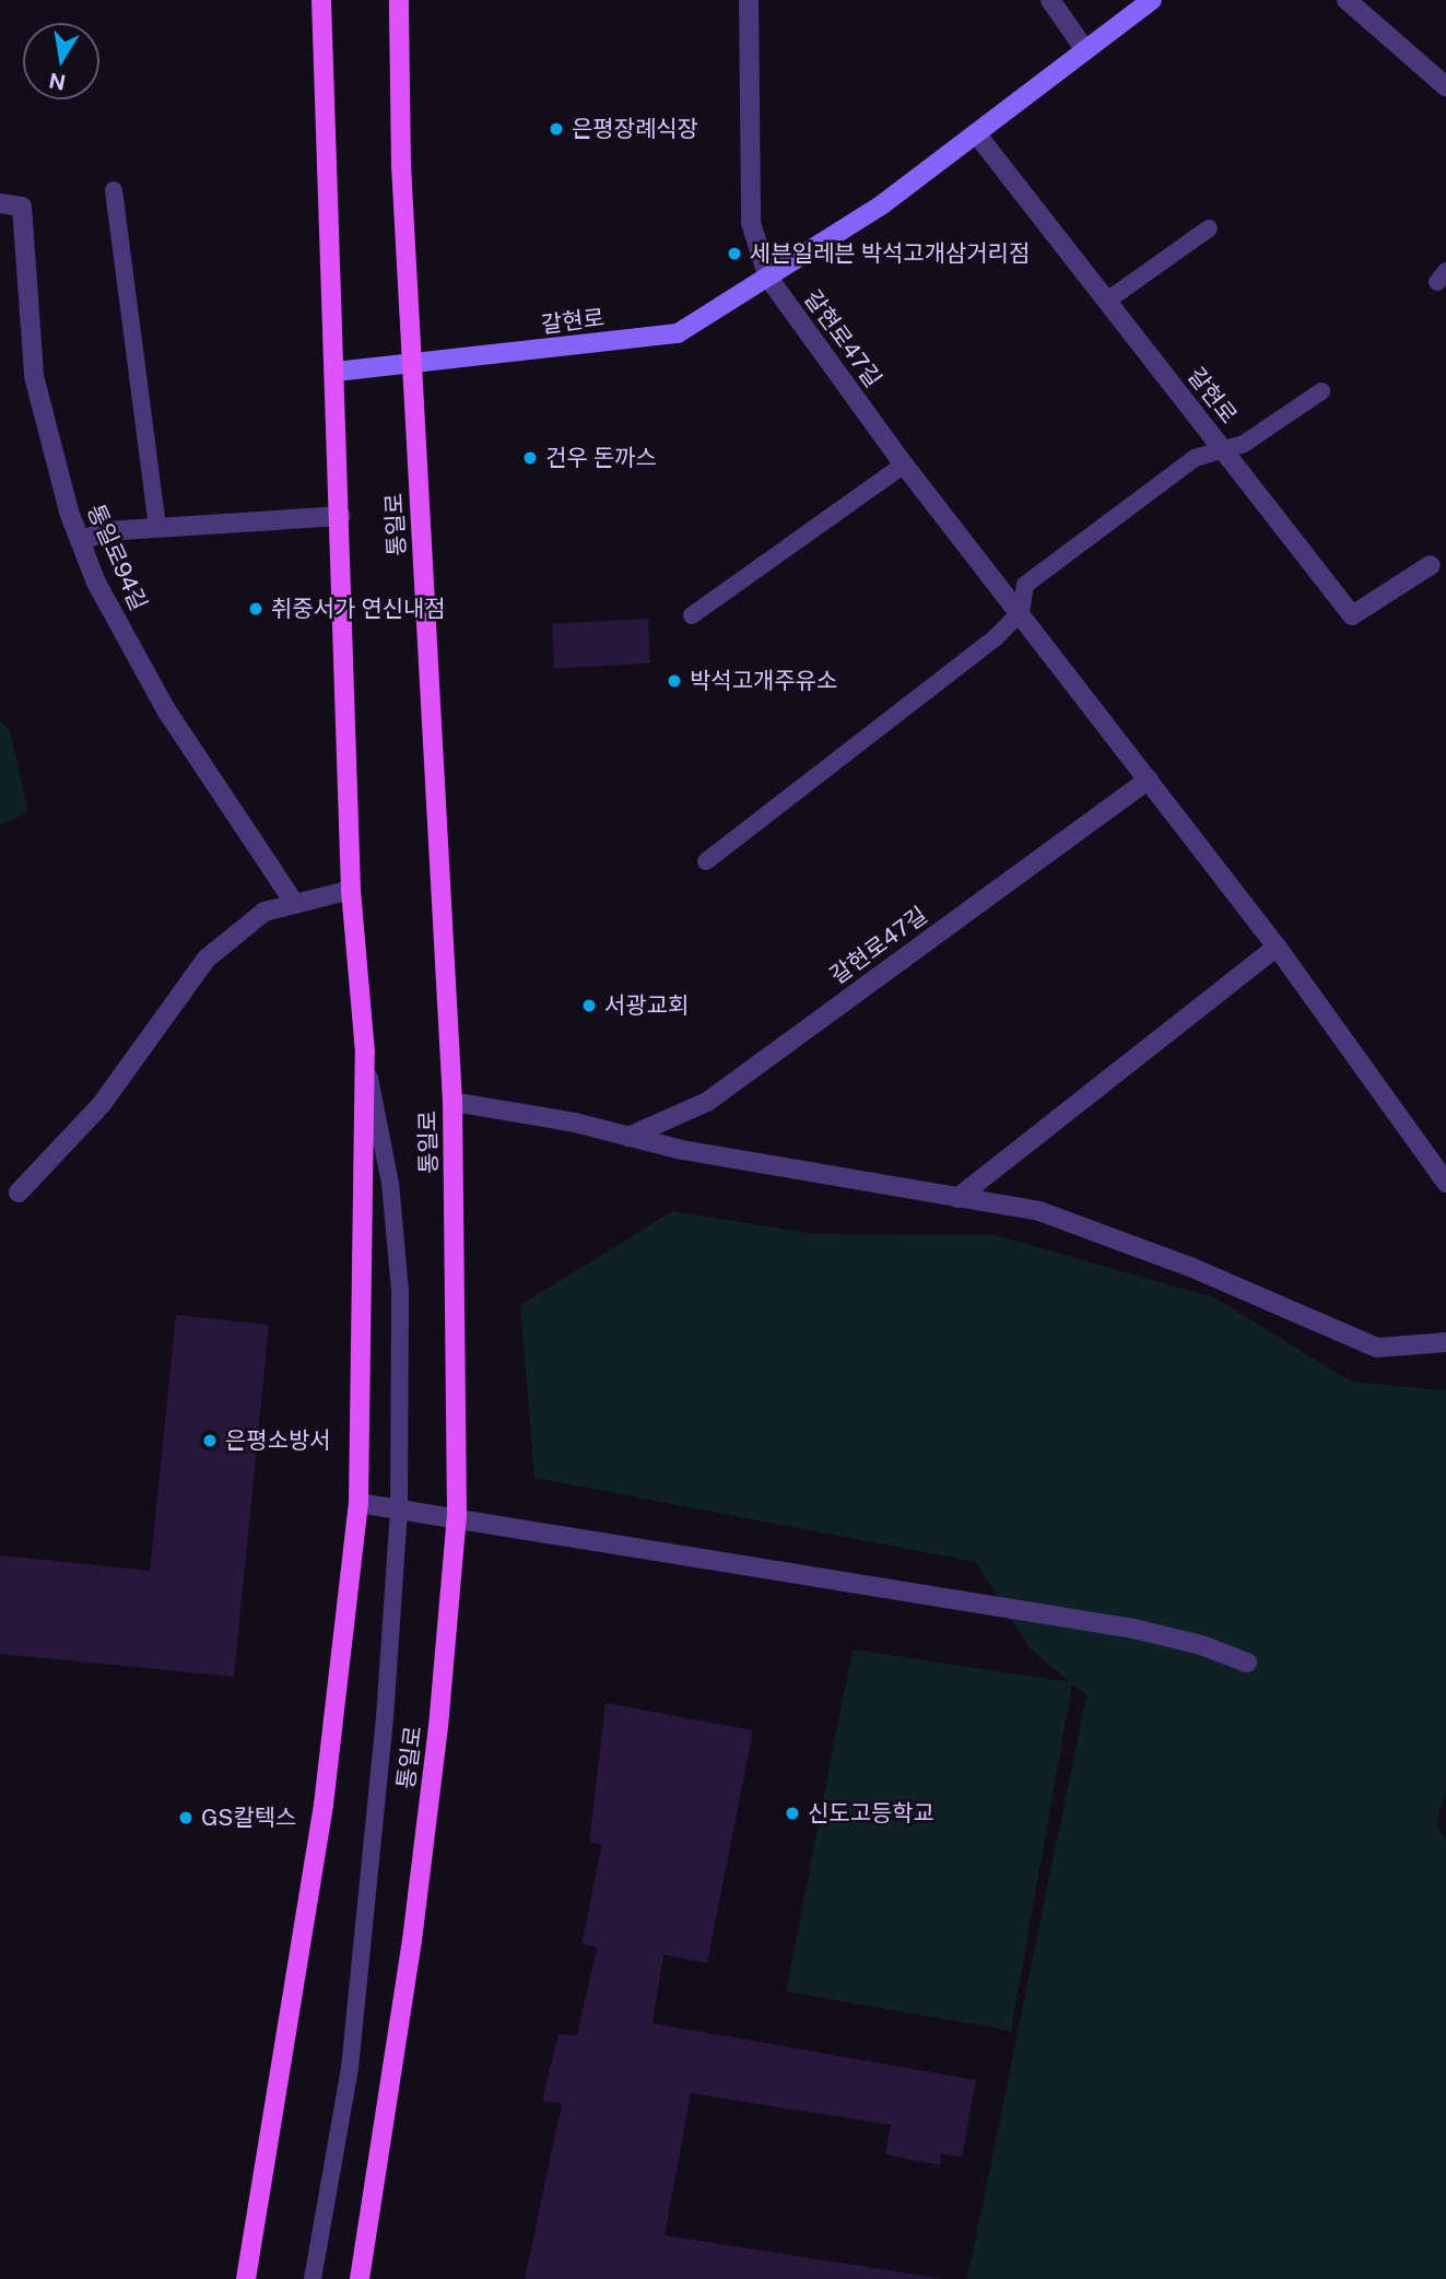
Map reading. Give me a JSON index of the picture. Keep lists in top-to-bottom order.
{
  "streets": {
    "main road": ["갈현로", "통일로"],
    "street": ["갈현로47길", "통일로94길"]
  },
  "crossings": [
    ["갈현로", "갈현로47길"],
    ["갈현로", "통일로"]
  ],
  "places": [
    "은평장례식장",
    "세븐일레븐 박석고개삼거리점",
    "건우 돈까스",
    "취중서가 연신내점",
    "박석고개주유소",
    "서광교회",
    "은평소방서",
    "신도고등학교",
    "GS칼텍스"
  ],
  "north": "bottom"
}
